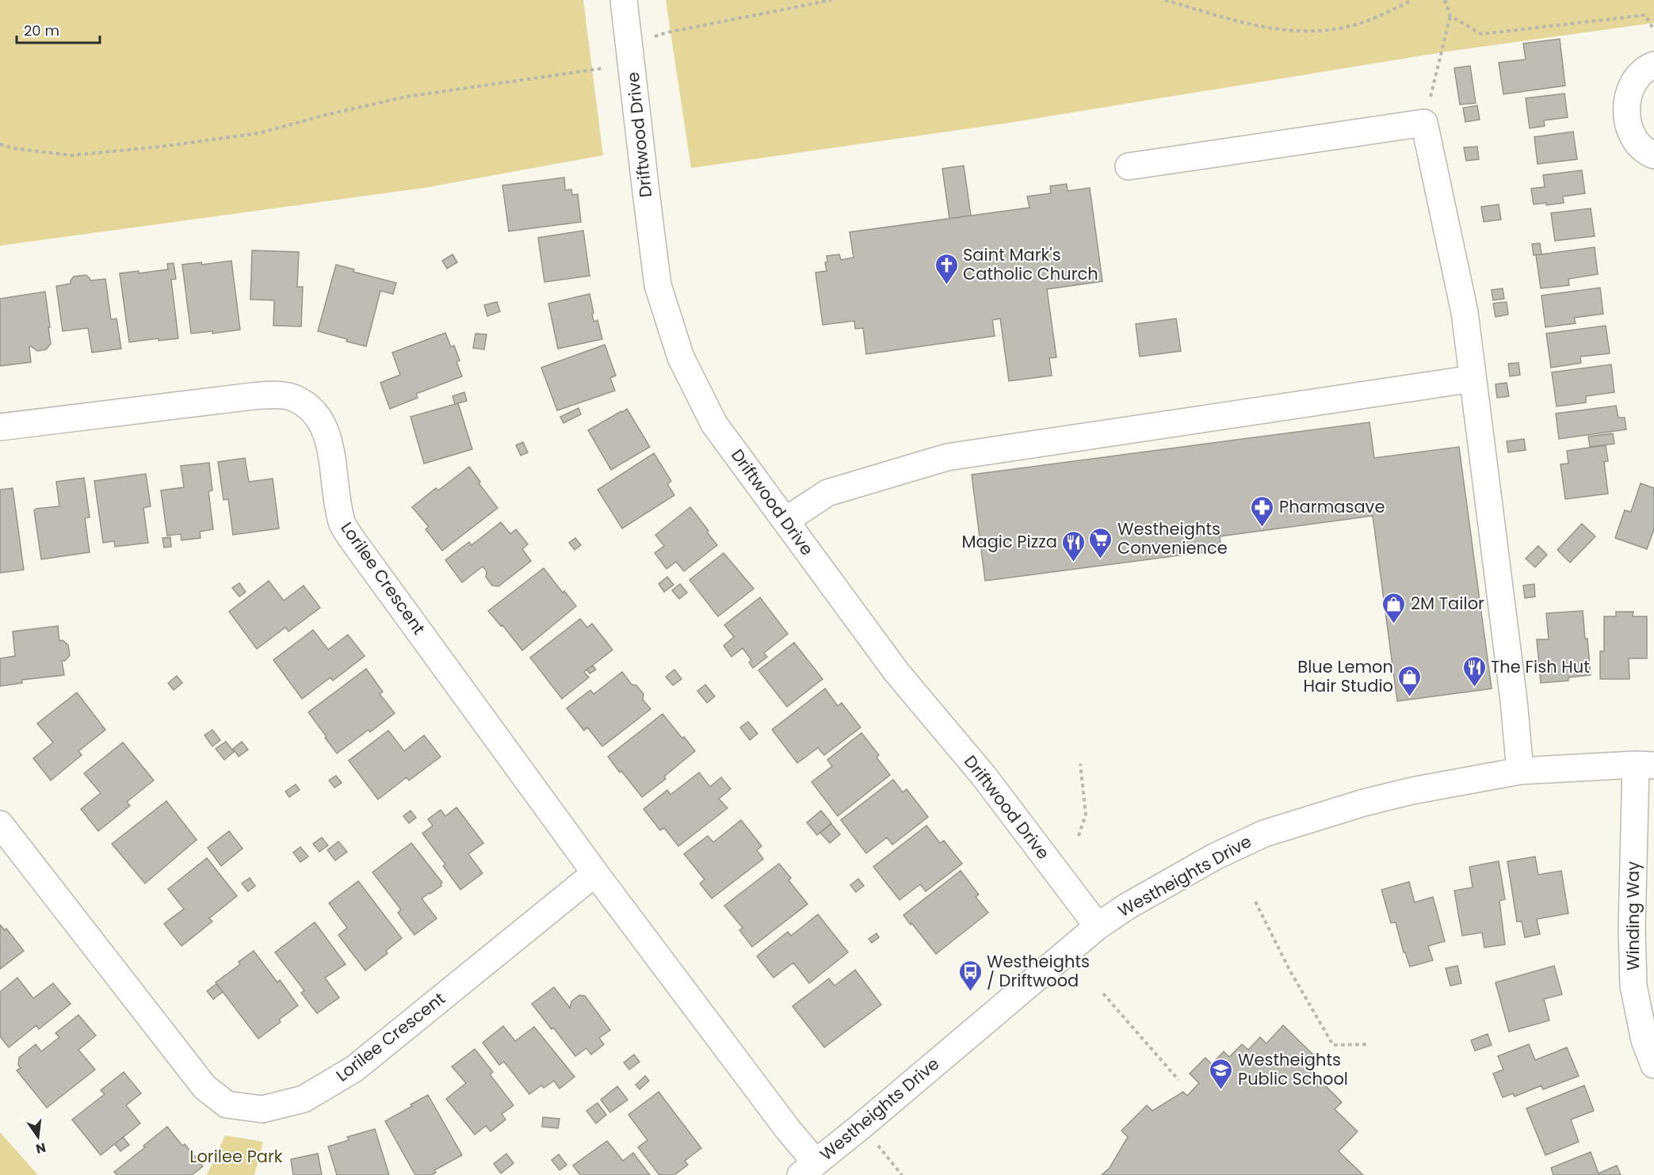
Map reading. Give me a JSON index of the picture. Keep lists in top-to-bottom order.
{
  "streets": {
    "street": [
      "Driftwood Drive",
      "Lorilee Crescent",
      "Westheights Drive",
      "Winding Way"
    ]
  },
  "crossings": [
    ["Driftwood Drive", "Westheights Drive"],
    ["Lorilee Crescent", "Westheights Drive"],
    ["Westheights Drive", "Winding Way"]
  ],
  "parks": ["Lorilee Park"],
  "places": {
    "church": ["Saint Mark's Catholic Church"],
    "pharmacy": ["Pharmasave"],
    "supermarket": ["Westheights Convenience"],
    "restaurant": ["Magic Pizza", "The Fish Hut"],
    "shop": ["2M Tailor", "Blue Lemon Hair Studio"],
    "bus stop": ["Westheights / Driftwood"],
    "school or university": ["Westheights Public School"]
  },
  "scale_bar": "20 m",
  "north": "bottom"
}
